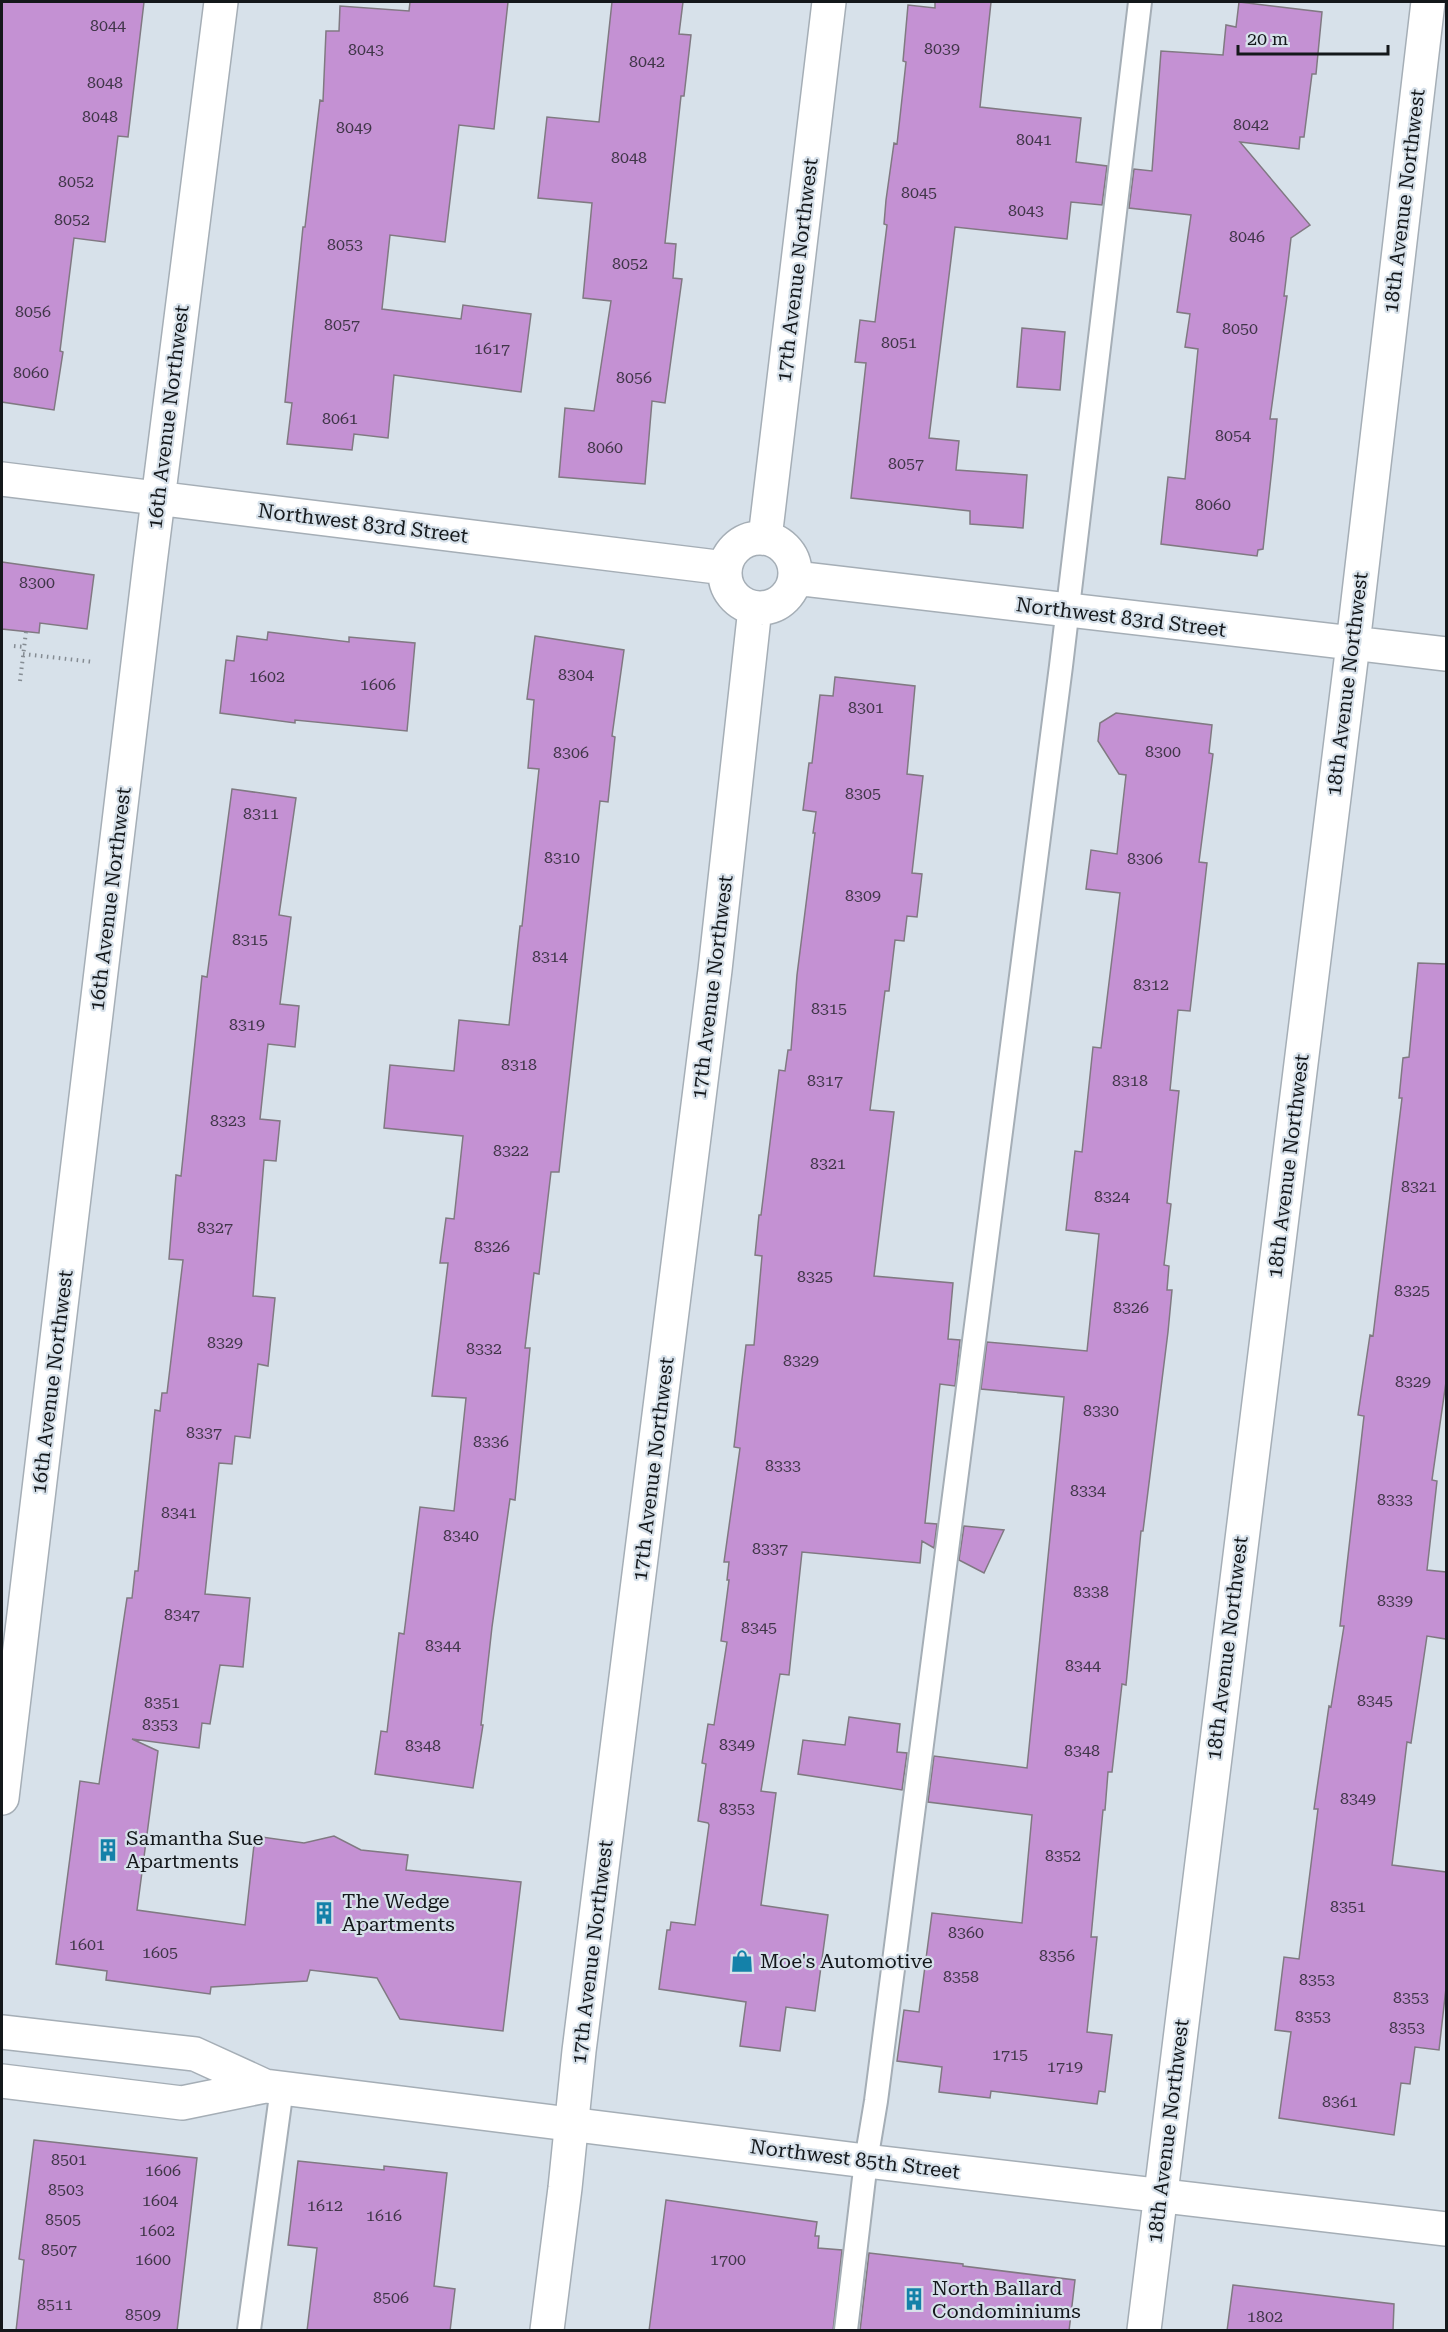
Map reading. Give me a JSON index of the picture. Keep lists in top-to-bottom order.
{
  "streets": {
    "street": [
      "18th Avenue Northwest",
      "17th Avenue Northwest",
      "16th Avenue Northwest",
      "Northwest 83rd Street",
      "Northwest 85th Street"
    ]
  },
  "crossings": [
    ["18th Avenue Northwest", "Northwest 83rd Street"],
    ["18th Avenue Northwest", "Northwest 85th Street"],
    ["17th Avenue Northwest", "Northwest 83rd Street"],
    ["17th Avenue Northwest", "Northwest 85th Street"],
    ["16th Avenue Northwest", "Northwest 83rd Street"]
  ],
  "places": {
    "building": ["Samantha Sue Apartments", "The Wedge Apartments", "North Ballard Condominiums"],
    "shop": ["Moe's Automotive"]
  },
  "house_numbers": [
    "8044",
    "8039",
    "8043",
    "8042",
    "8048",
    "8048",
    "8042",
    "8049",
    "8041",
    "8048",
    "8052",
    "8045",
    "8043",
    "8052",
    "8046",
    "8053",
    "8052",
    "8056",
    "8057",
    "8050",
    "8051",
    "1617",
    "8060",
    "8056",
    "8061",
    "8054",
    "8060",
    "8057",
    "8060",
    "8300",
    "8304",
    "1602",
    "1606",
    "8301",
    "8300",
    "8306",
    "8305",
    "8311",
    "8310",
    "8306",
    "8309",
    "8315",
    "8314",
    "8312",
    "8315",
    "8319",
    "8318",
    "8317",
    "8318",
    "8323",
    "8322",
    "8321",
    "8321",
    "8324",
    "8327",
    "8326",
    "8325",
    "8325",
    "8326",
    "8329",
    "8332",
    "8329",
    "8329",
    "8330",
    "8337",
    "8336",
    "8333",
    "8334",
    "8333",
    "8341",
    "8340",
    "8337",
    "8338",
    "8339",
    "8347",
    "8345",
    "8344",
    "8344",
    "8345",
    "8351",
    "8353",
    "8349",
    "8348",
    "8348",
    "8349",
    "8353",
    "8352",
    "8351",
    "8360",
    "1601",
    "1605",
    "8356",
    "8358",
    "8353",
    "8353",
    "8353",
    "8353",
    "1715",
    "1719",
    "8361",
    "8501",
    "1606",
    "8503",
    "1604",
    "1612",
    "1616",
    "8505",
    "1602",
    "8507",
    "1600",
    "1700",
    "8506",
    "8511",
    "8509",
    "1802"
  ],
  "scale_bar": "20 m"
}
